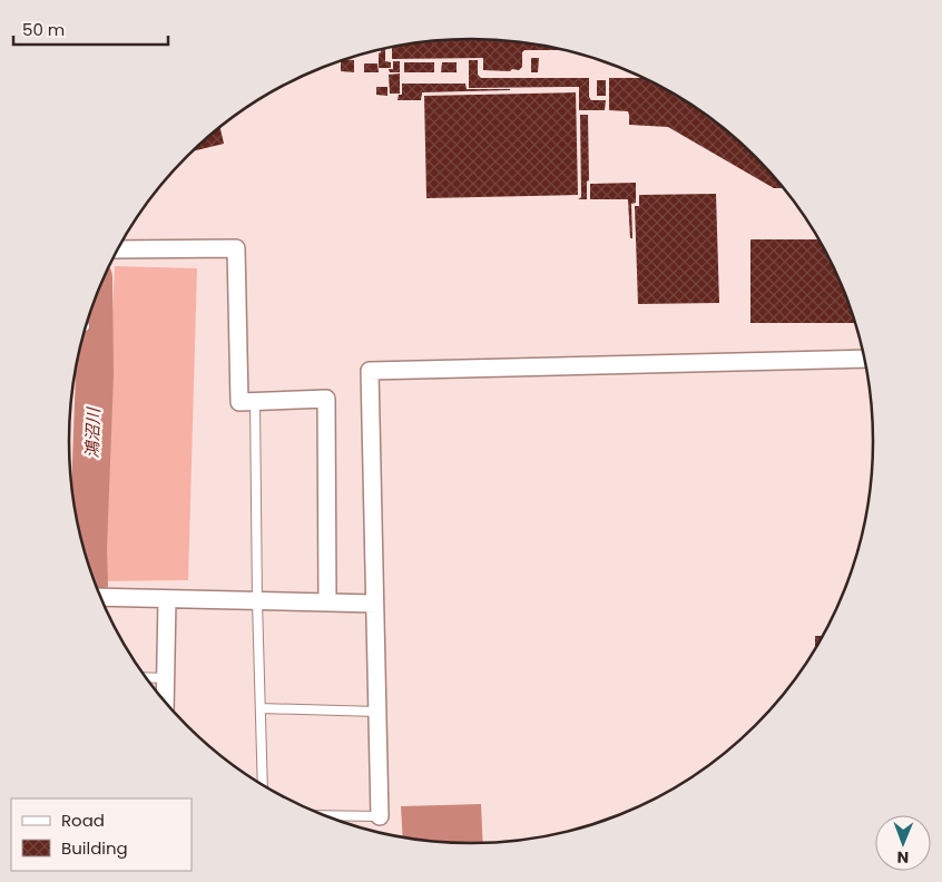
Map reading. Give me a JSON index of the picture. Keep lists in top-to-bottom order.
{
  "water": ["鴻沼川"],
  "legend": ["Road", "Building"],
  "scale_bar": "50 m",
  "north": "bottom"
}
